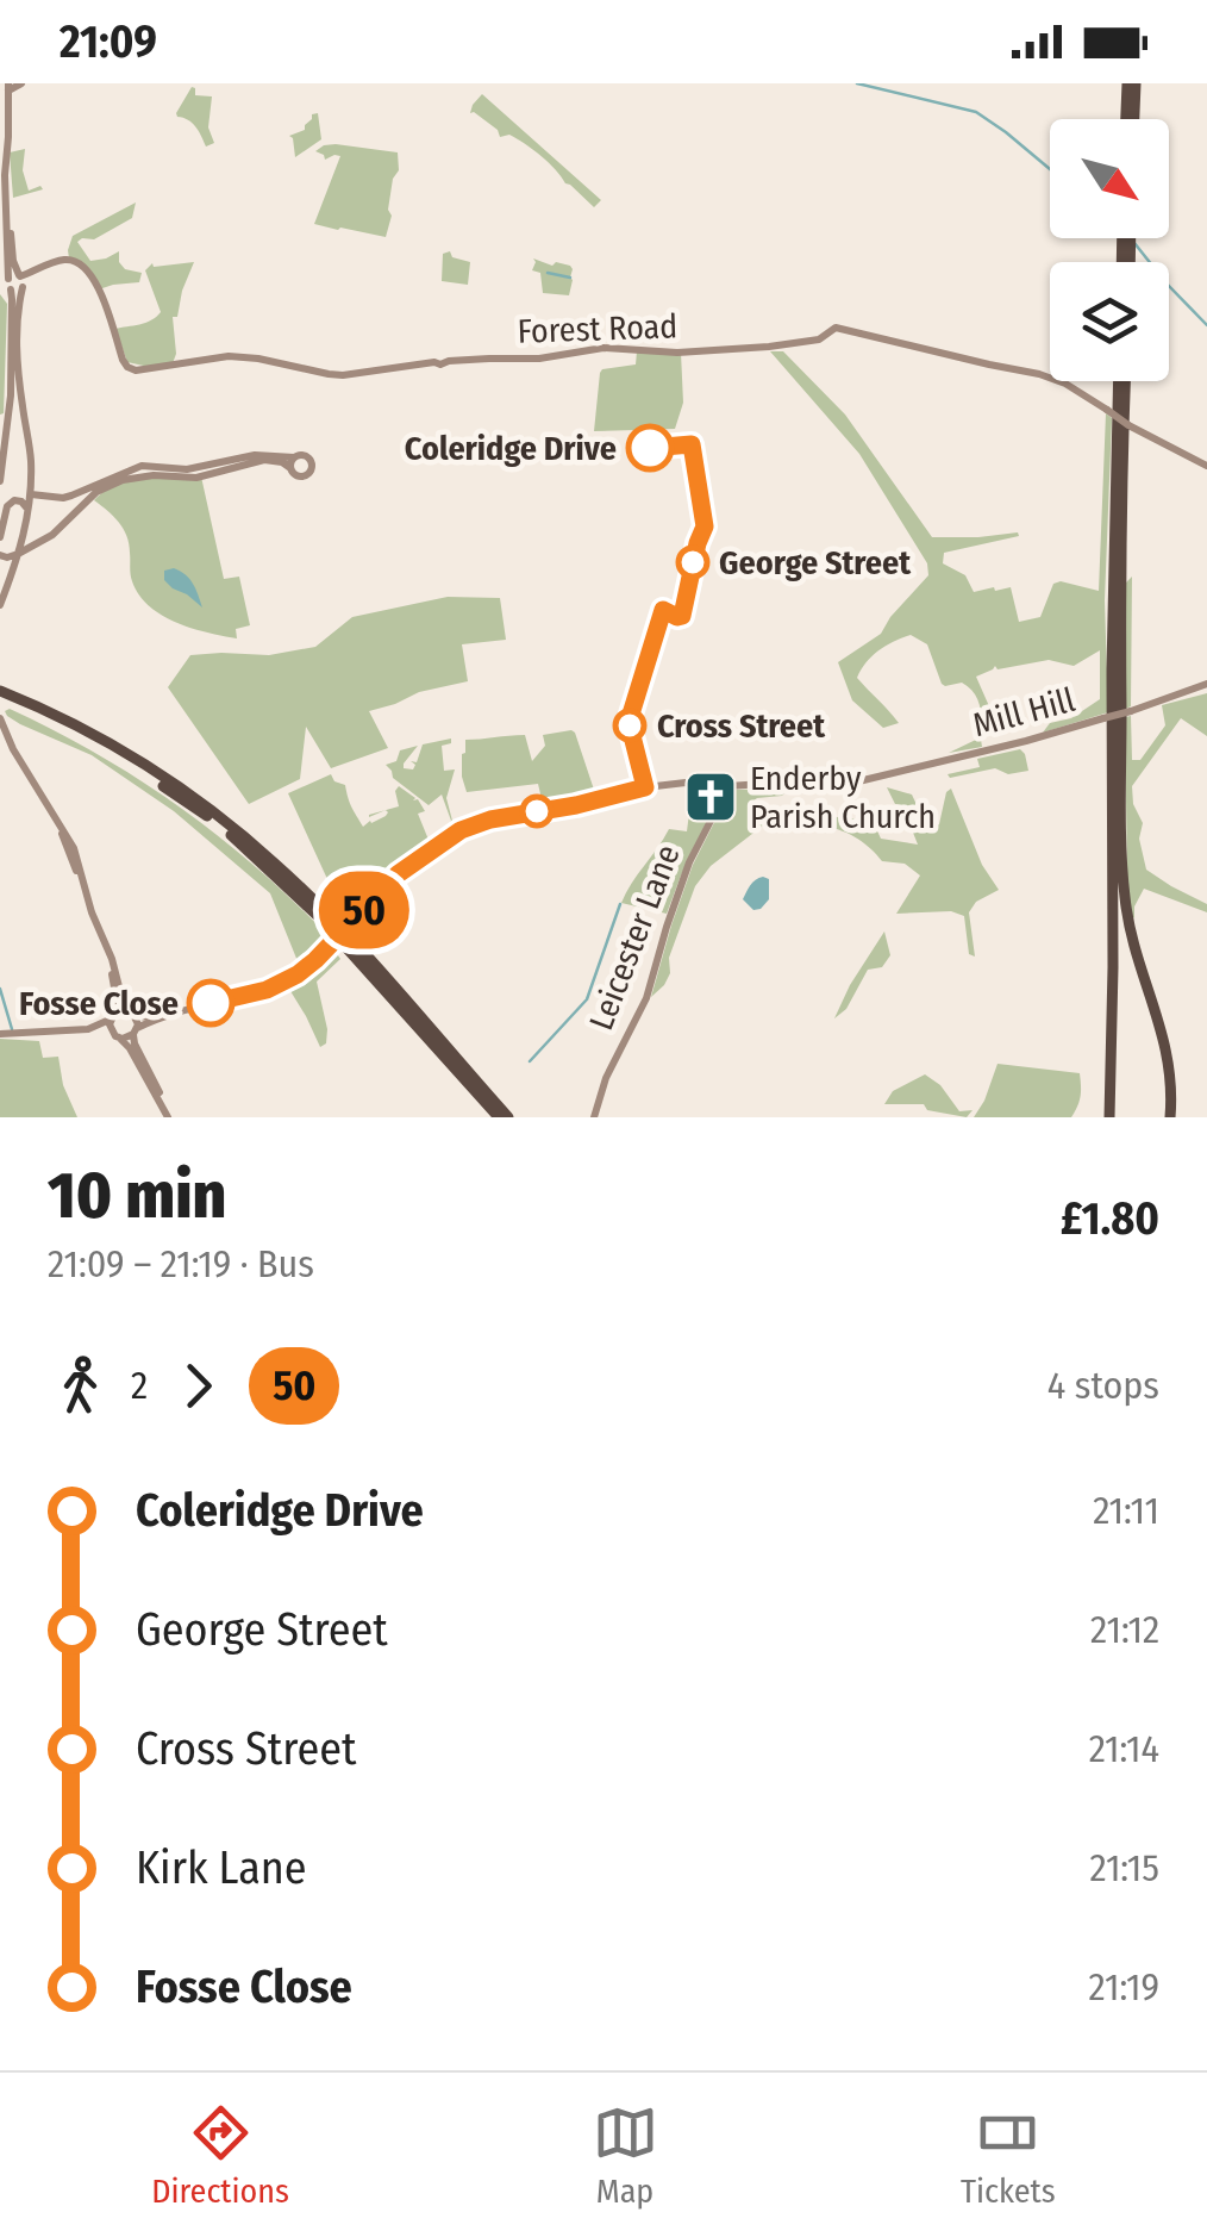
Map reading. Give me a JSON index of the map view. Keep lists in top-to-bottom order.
{
  "streets": {
    "main road": ["Forest Road", "Mill Hill", "Leicester Lane"]
  },
  "crossings": [
    ["Mill Hill", "Leicester Lane"]
  ],
  "places": {
    "other": [
      "Coleridge Drive",
      "George Street",
      "Cross Street",
      "Fosse Close"
    ],
    "church": ["Enderby Parish Church"]
  },
  "lines": ["bus line 50"],
  "north": "bottom right",
  "page": {
    "status": "21:09",
    "on_map": "50",
    "heading": ["10 min", "21:09 – 21:19 · Bus", "£1.80"],
    "legs": ["2", "50", "4 stops"],
    "list": [
      {
        "name": "Coleridge Drive",
        "value": "21:11"
      },
      {
        "name": "George Street",
        "value": "21:12"
      },
      {
        "name": "Cross Street",
        "value": "21:14"
      },
      {
        "name": "Kirk Lane",
        "value": "21:15"
      },
      {
        "name": "Fosse Close",
        "value": "21:19"
      }
    ],
    "tabs": ["Directions", "Map", "Tickets"]
  }
}
